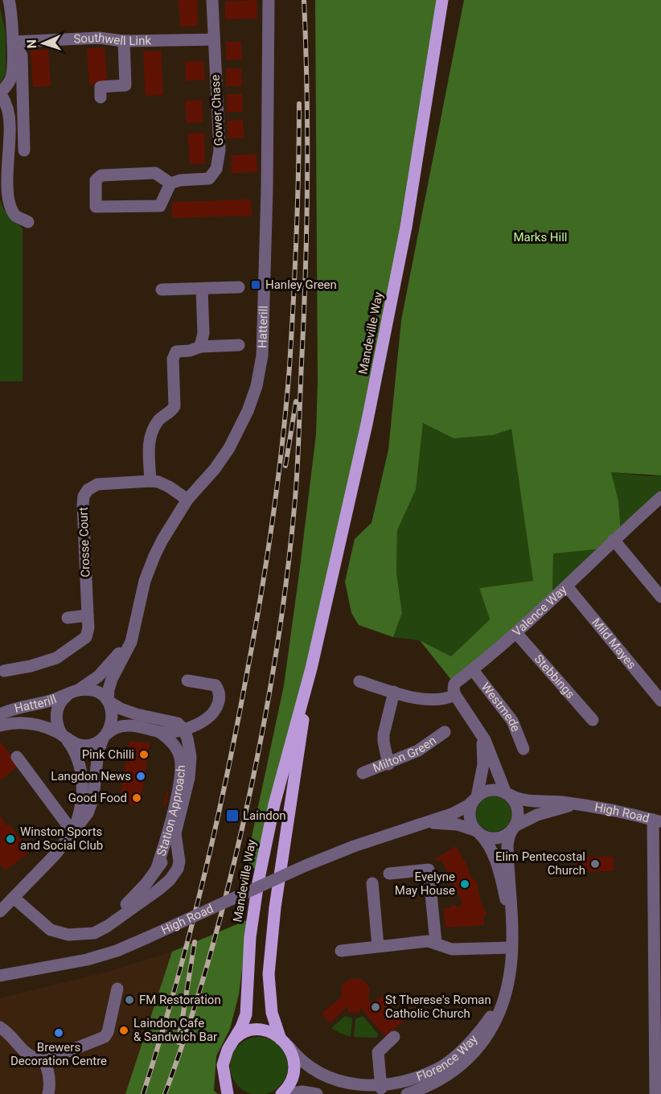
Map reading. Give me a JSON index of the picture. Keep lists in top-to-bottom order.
{
  "streets": {
    "main road": ["Mandeville Way"],
    "street": [
      "Southwell Link",
      "Gower Chase",
      "Hatterill",
      "Crosse Court",
      "Valence Way",
      "Mild Mayes",
      "Stebbings",
      "Westmede",
      "Milton Green",
      "Station Approach",
      "High Road",
      "Florence Way"
    ]
  },
  "crossings": [
    ["Southwell Link", "Gower Chase"],
    ["Hatterill", "Crosse Court"],
    ["Hatterill", "Station Approach"],
    ["Mandeville Way", "Florence Way"],
    ["Valence Way", "Mild Mayes"],
    ["Valence Way", "Stebbings"],
    ["Valence Way", "Westmede"],
    ["High Road", "Florence Way"]
  ],
  "parks": ["Marks Hill"],
  "places": {
    "transit": ["Hanley Green", "Laindon"],
    "other": [
      "Pink Chilli",
      "Langdon News",
      "Good Food",
      "Winston Sports and Social Club",
      "Elim Pentecostal Church",
      "Evelyne May House",
      "FM Restoration",
      "St Therese's Roman Catholic Church",
      "Laindon Cafe & Sandwich Bar",
      "Brewers Decoration Centre"
    ]
  },
  "north": "left"
}
